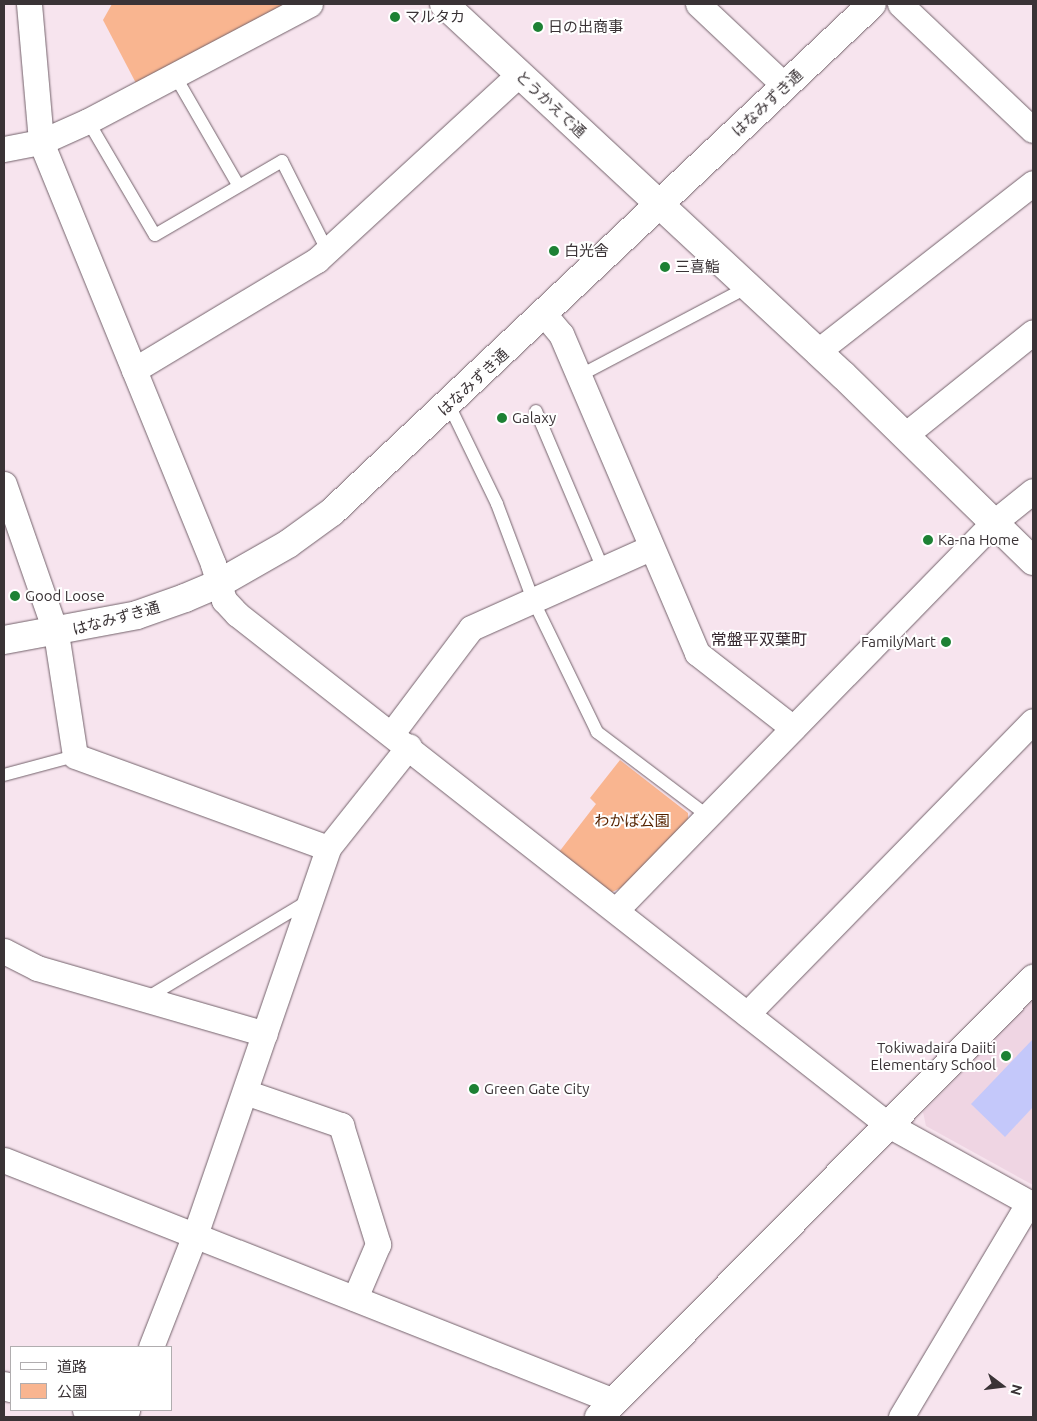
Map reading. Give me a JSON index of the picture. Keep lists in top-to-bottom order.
{
  "streets": {
    "street": ["はなみずき通", "とうかえで通"]
  },
  "crossings": [
    ["はなみずき通", "とうかえで通"]
  ],
  "districts": ["常盤平双葉町"],
  "parks": ["わかば公園"],
  "places": [
    "マルタカ",
    "日の出商事",
    "白光舎",
    "三喜鮨",
    "Galaxy",
    "Ka-na Home",
    "Good Loose",
    "FamilyMart",
    "Tokiwadaira Daiiti Elementary School",
    "Green Gate City"
  ],
  "legend": ["道路", "公園"],
  "north": "right"
}
